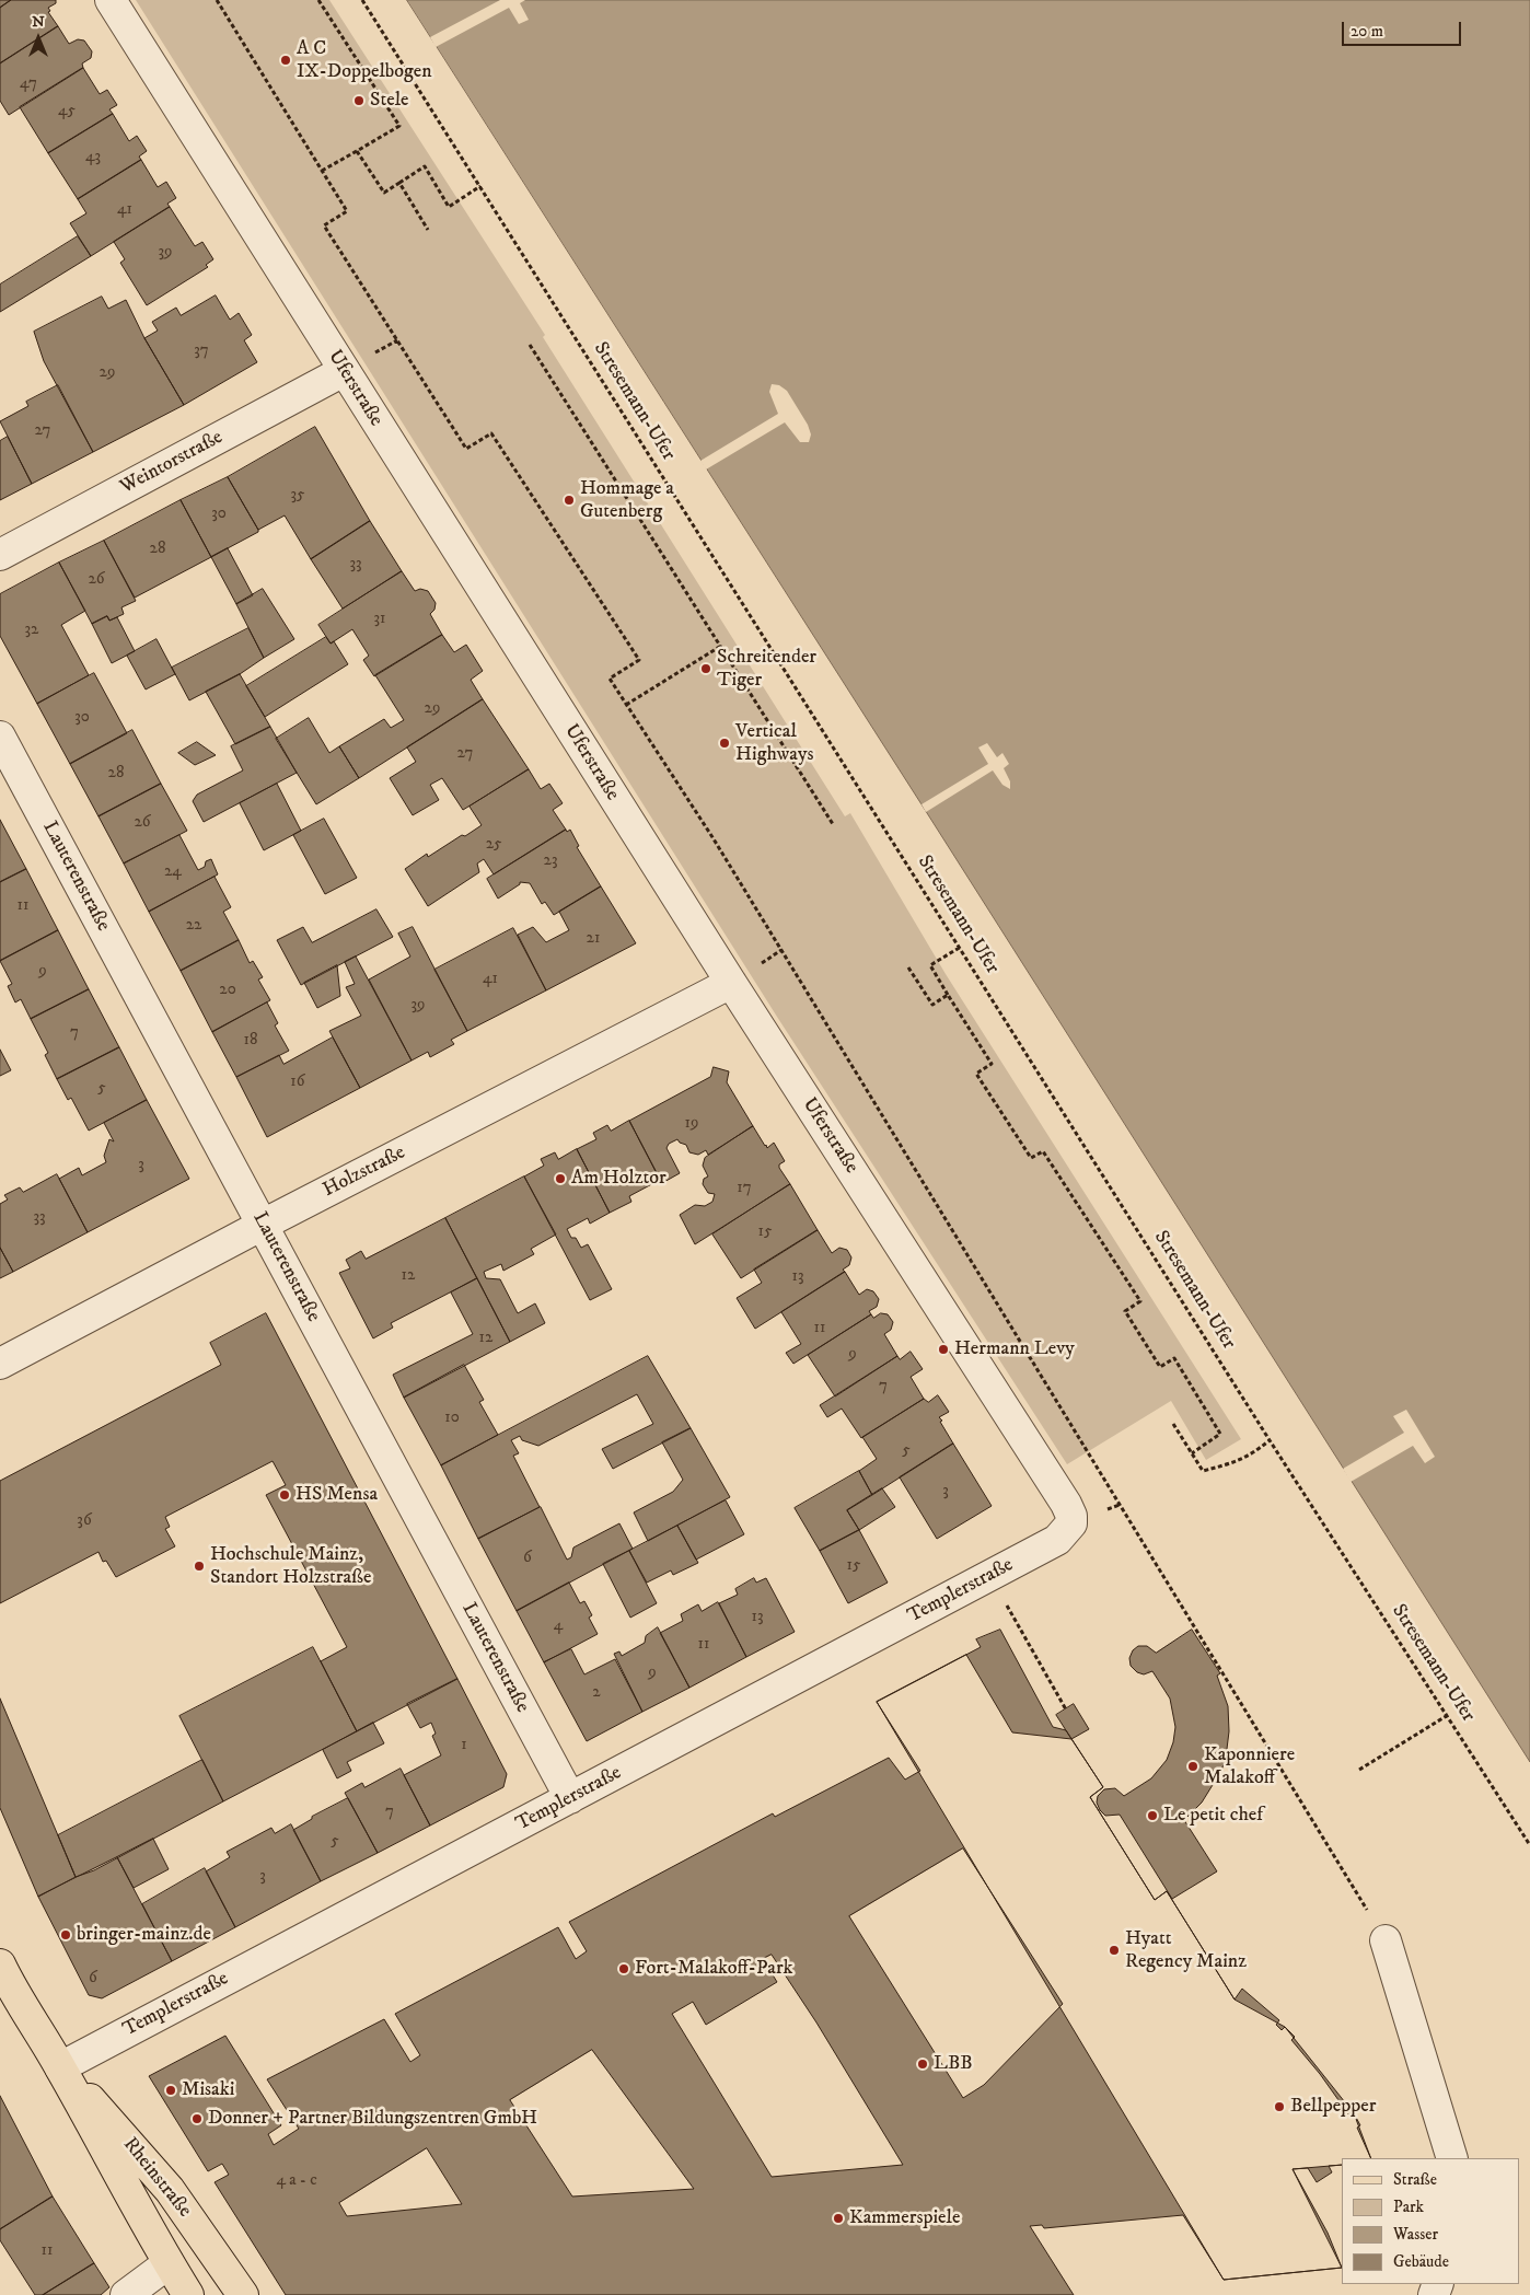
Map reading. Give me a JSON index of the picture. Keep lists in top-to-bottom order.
{
  "streets": {
    "main road": ["Rheinstraße"],
    "street": [
      "Uferstraße",
      "Weintorstraße",
      "Lauterenstraße",
      "Holzstraße",
      "Templerstraße"
    ],
    "path": ["Stresemann-Ufer"]
  },
  "crossings": [
    ["Uferstraße", "Weintorstraße"],
    ["Uferstraße", "Holzstraße"],
    ["Uferstraße", "Templerstraße"],
    ["Lauterenstraße", "Holzstraße"],
    ["Lauterenstraße", "Templerstraße"],
    ["Templerstraße", "Rheinstraße"]
  ],
  "places": [
    "A C IX-Doppelbogen",
    "Stele",
    "Hommage a Gutenberg",
    "Schreitender Tiger",
    "Vertical Highways",
    "Am Holztor",
    "Hermann Levy",
    "HS Mensa",
    "Hochschule Mainz, Standort Holzstraße",
    "Kaponniere Malakoff",
    "Le petit chef",
    "bringer-mainz.de",
    "Hyatt Regency Mainz",
    "Fort-Malakoff-Park",
    "LBB",
    "Misaki",
    "Bellpepper",
    "Donner + Partner Bildungszentren GmbH",
    "Kammerspiele"
  ],
  "house_numbers": [
    "47",
    "45",
    "43",
    "41",
    "39",
    "37",
    "29",
    "27",
    "35",
    "30",
    "28",
    "33",
    "26",
    "31",
    "32",
    "29",
    "30",
    "27",
    "28",
    "26",
    "25",
    "23",
    "24",
    "11",
    "22",
    "21",
    "9",
    "41",
    "20",
    "39",
    "7",
    "18",
    "16",
    "5",
    "19",
    "3",
    "17",
    "33",
    "15",
    "12",
    "13",
    "11",
    "12",
    "9",
    "7",
    "10",
    "5",
    "3",
    "36",
    "6",
    "15",
    "13",
    "4",
    "11",
    "9",
    "2",
    "1",
    "7",
    "5",
    "3",
    "6",
    "4 a - c",
    "11"
  ],
  "legend": [
    "Straße",
    "Park",
    "Wasser",
    "Gebäude"
  ],
  "scale_bar": "20 m",
  "north": "top"
}
